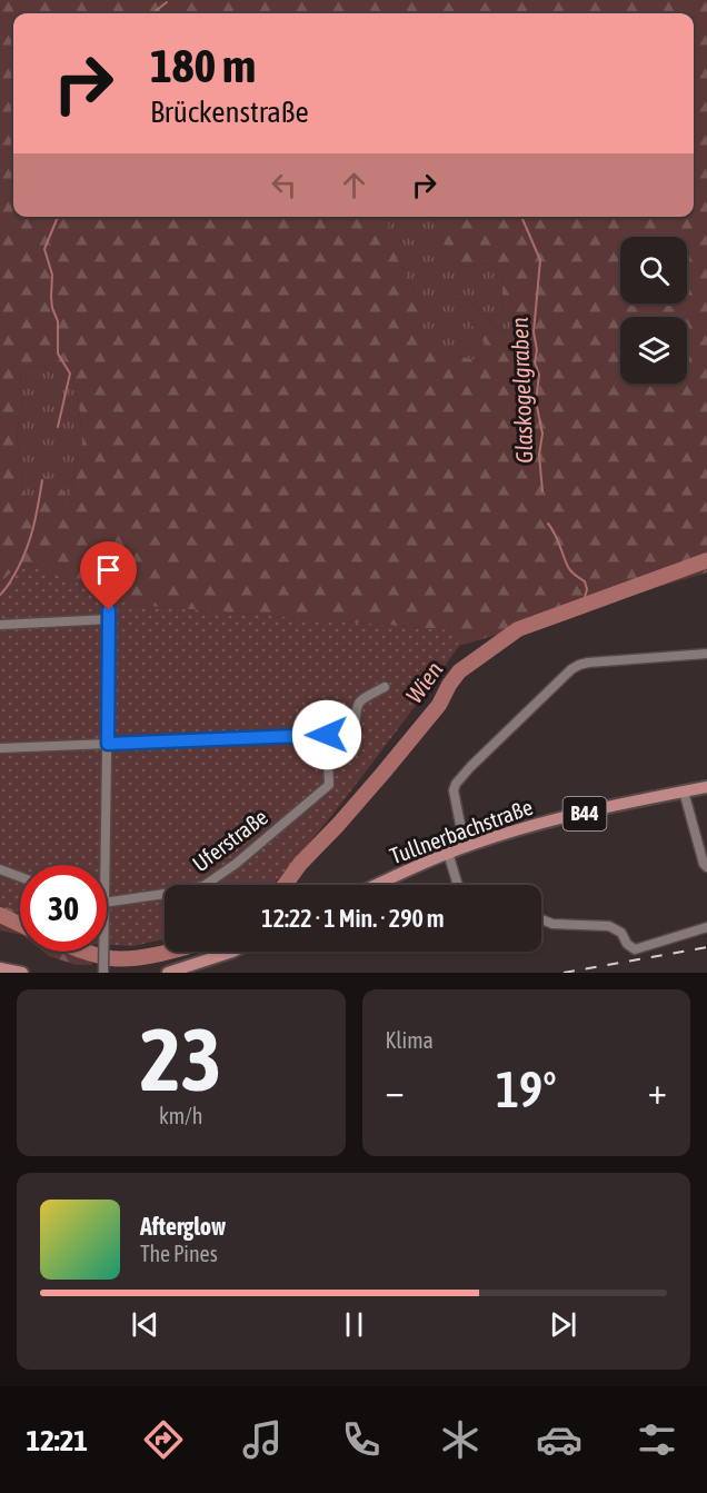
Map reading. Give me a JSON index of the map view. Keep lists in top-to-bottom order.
{
  "streets": {
    "main road": ["B44", "Tullnerbachstraße"],
    "street": ["Uferstraße"]
  },
  "water": ["Glaskogelgraben", "Wien"],
  "page": {
    "turn": ["180 m", "Brückenstraße"],
    "limit": "30",
    "trip": "12:22 · 1 Min. · 290 m",
    "tile": [
      ["23", "km/h"],
      "Klima"
    ],
    "heat": ["−", "19°", "+"],
    "song": ["Afterglow", "The Pines"],
    "tabs": "12:21"
  }
}
